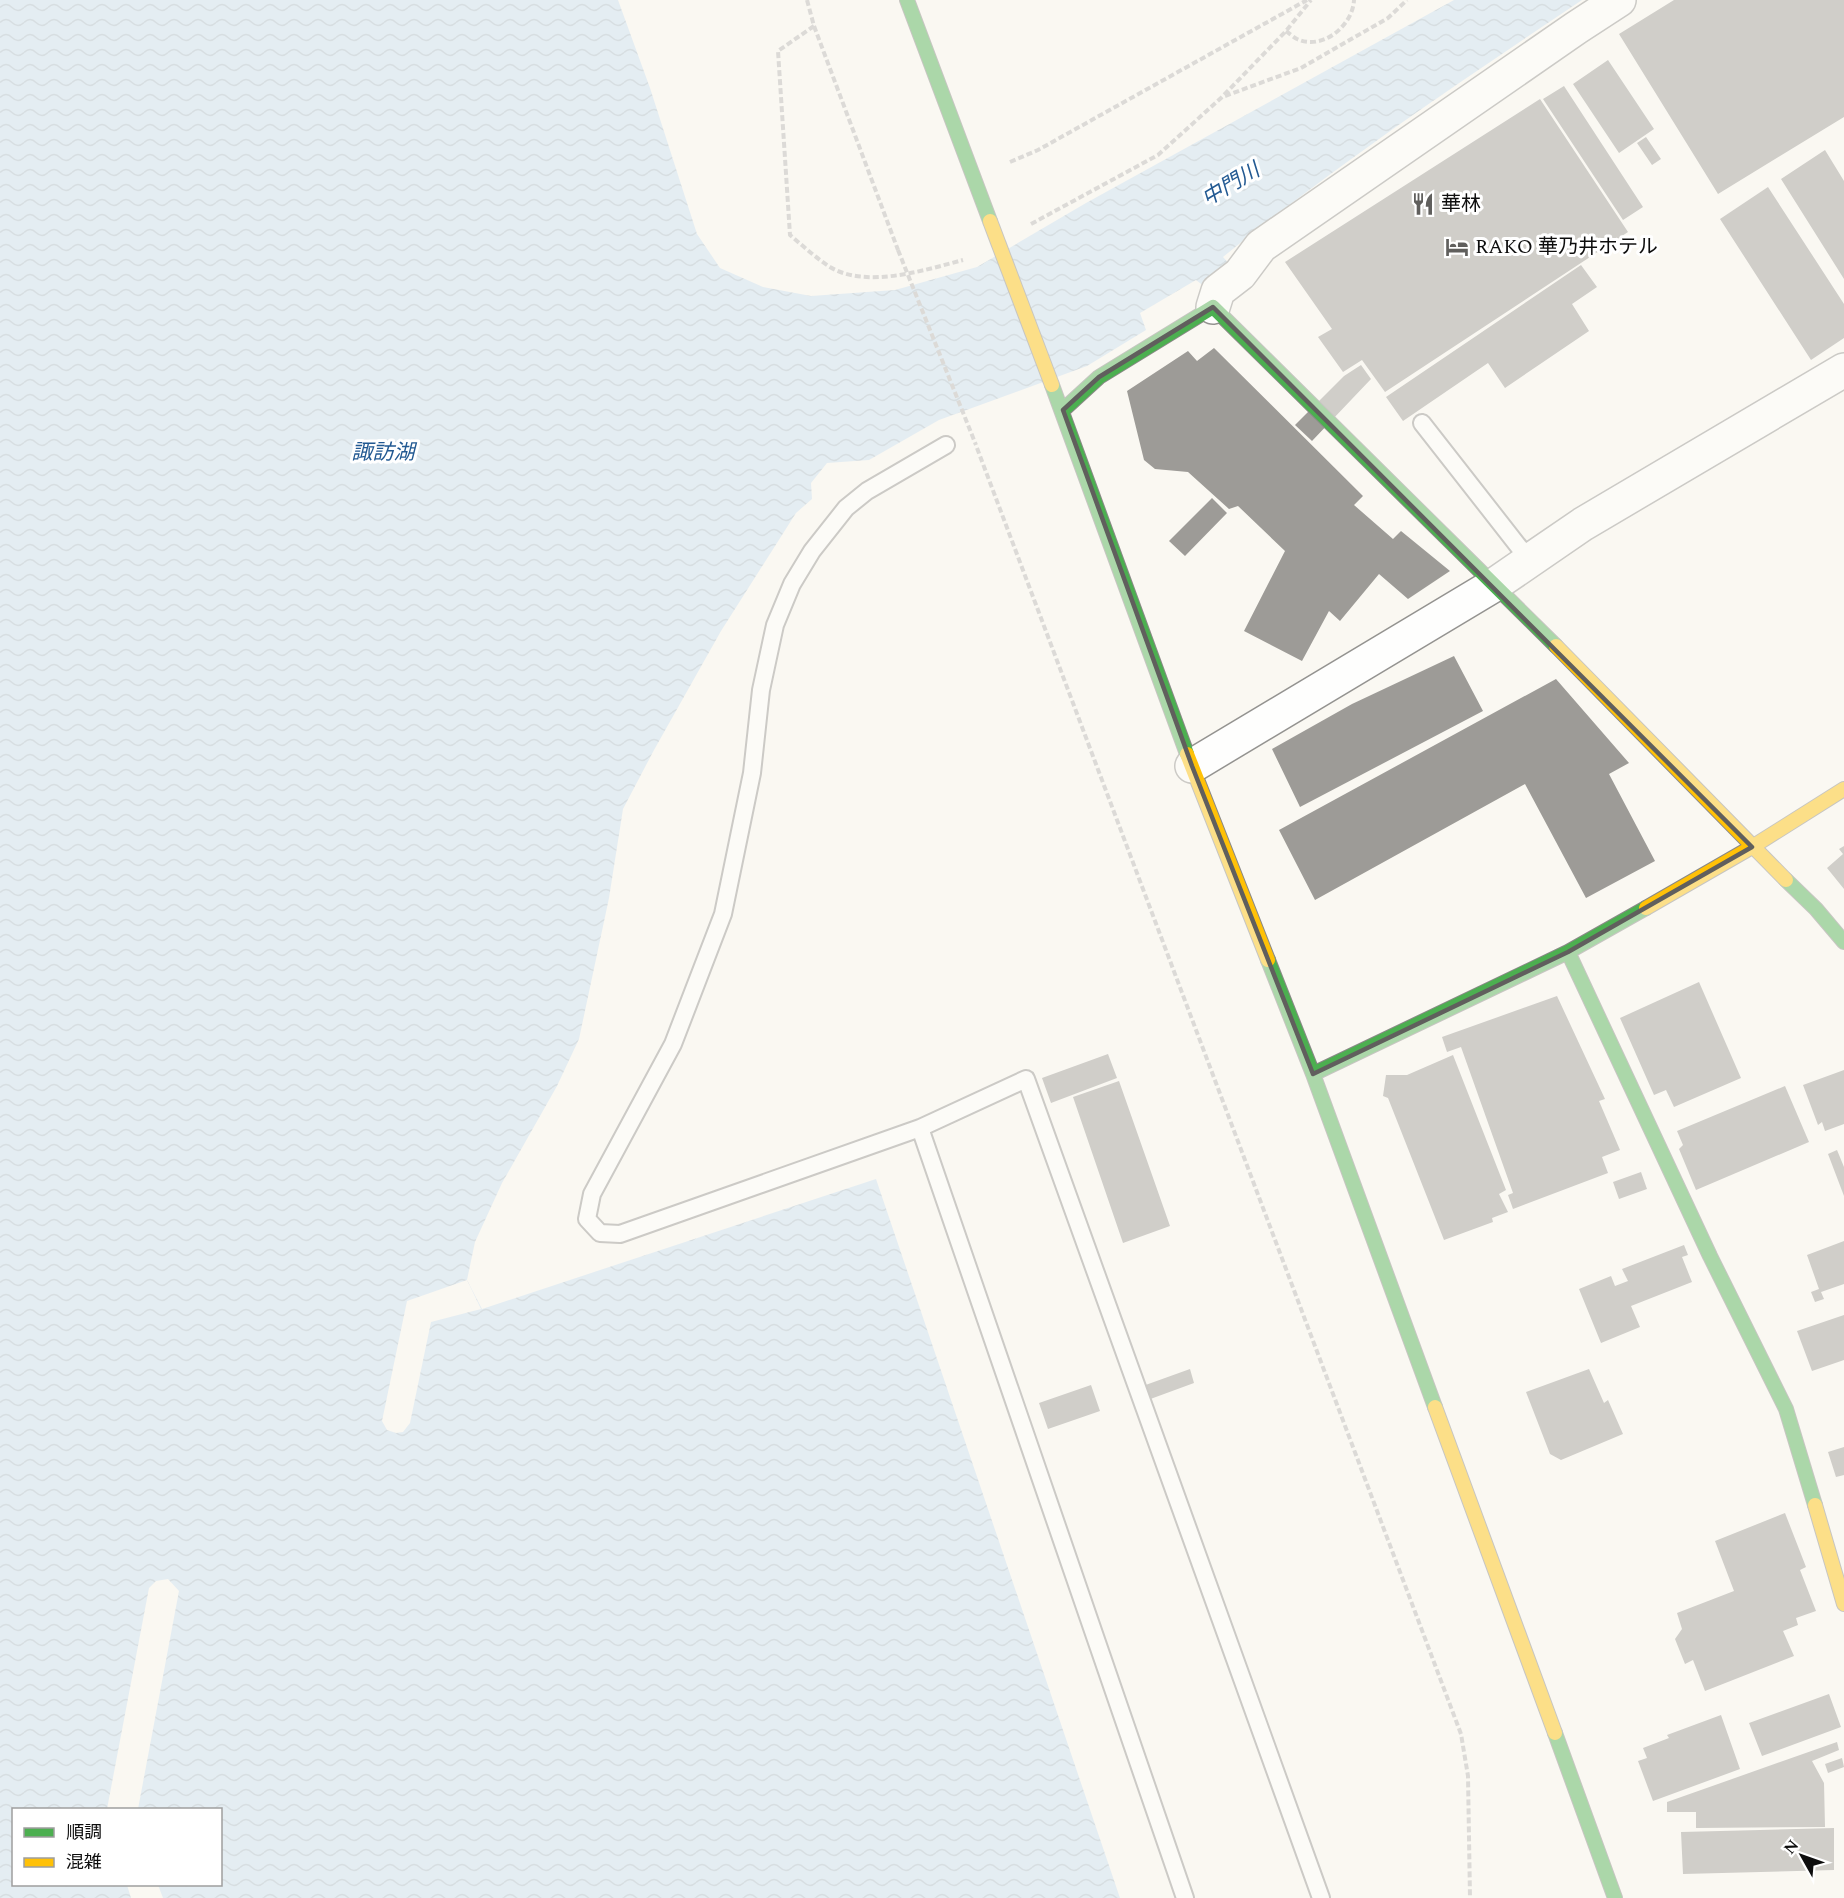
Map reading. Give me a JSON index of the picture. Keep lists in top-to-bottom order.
{
  "water": ["中門川", "諏訪湖"],
  "places": {
    "restaurant": ["華林"],
    "hotel": ["RAKO 華乃井ホテル"]
  },
  "legend": ["順調", "混雑"],
  "north": "top left"
}
